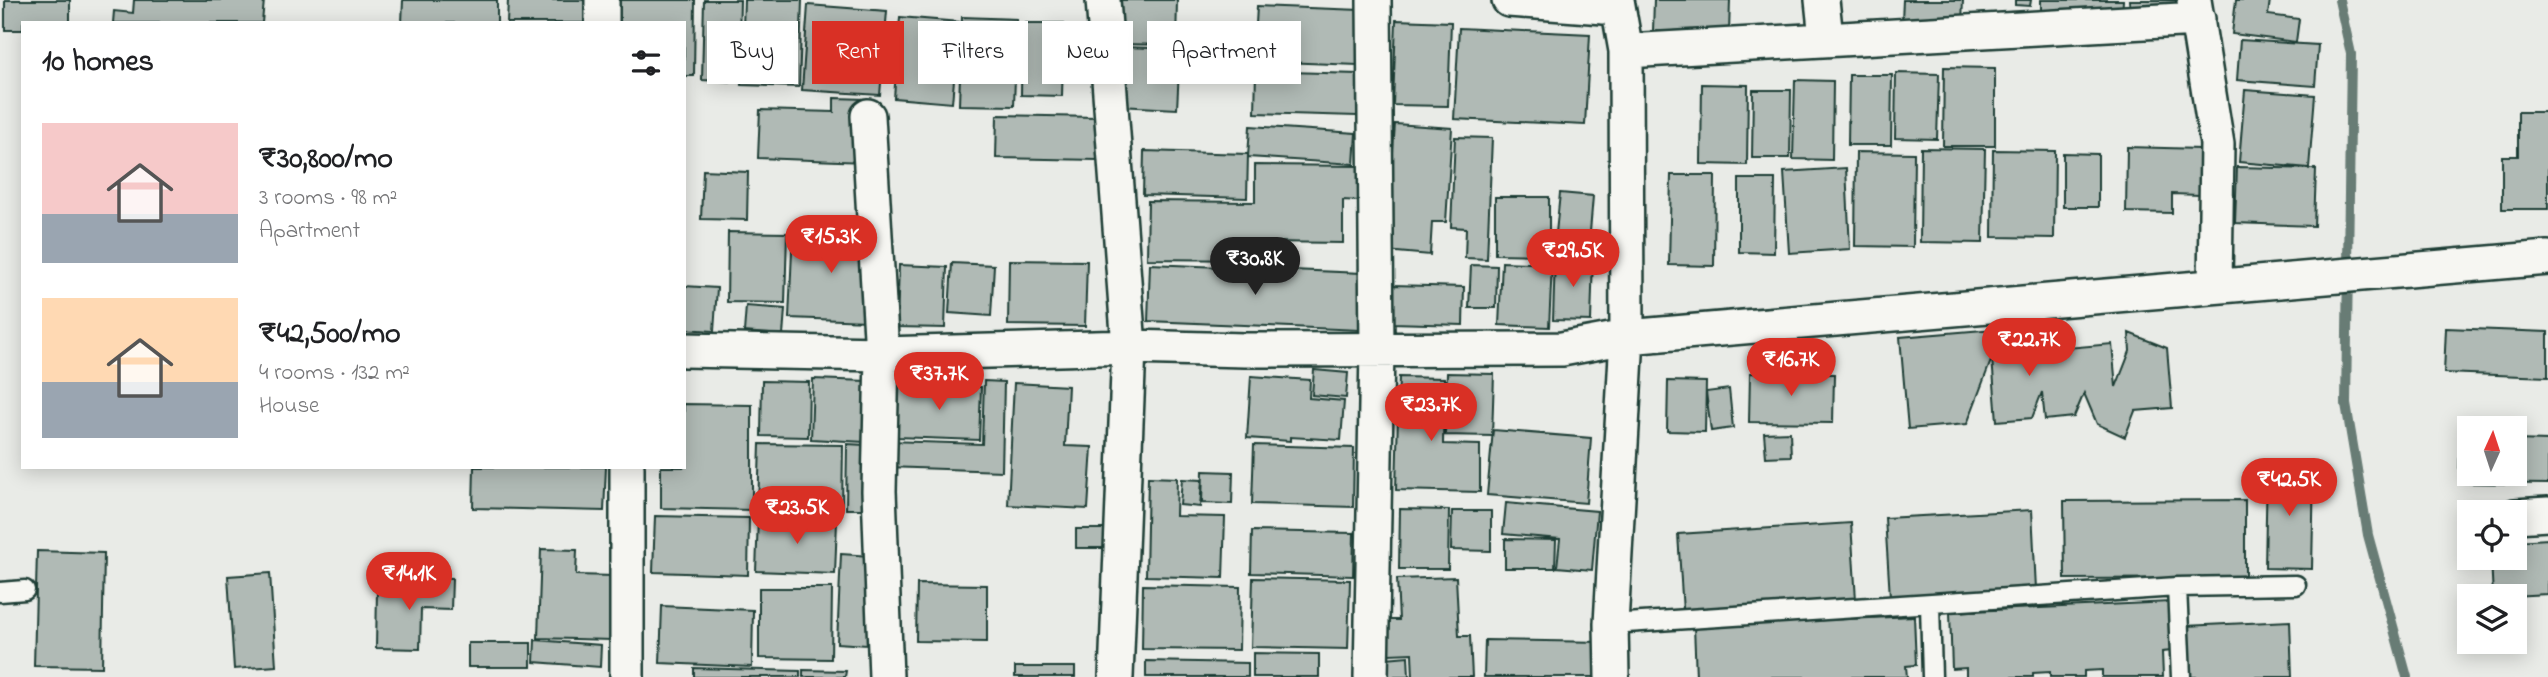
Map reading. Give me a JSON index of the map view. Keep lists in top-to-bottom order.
{
  "north": "top",
  "page": {
    "chip": [
      "Buy",
      "Rent",
      "Filters",
      "New",
      "Apartment"
    ],
    "heading": "10 homes",
    "list": [
      {
        "name": "₹30,800/mo",
        "note": "3 rooms · 98 m² · Apartment"
      },
      {
        "name": "₹42,500/mo",
        "note": "4 rooms · 132 m² · House"
      }
    ],
    "price": [
      "₹15.3K",
      "₹29.5K",
      "₹30.8K",
      "₹22.7K",
      "₹16.7K",
      "₹37.7K",
      "₹23.7K",
      "₹42.5K",
      "₹23.5K",
      "₹14.1K"
    ]
  }
}
